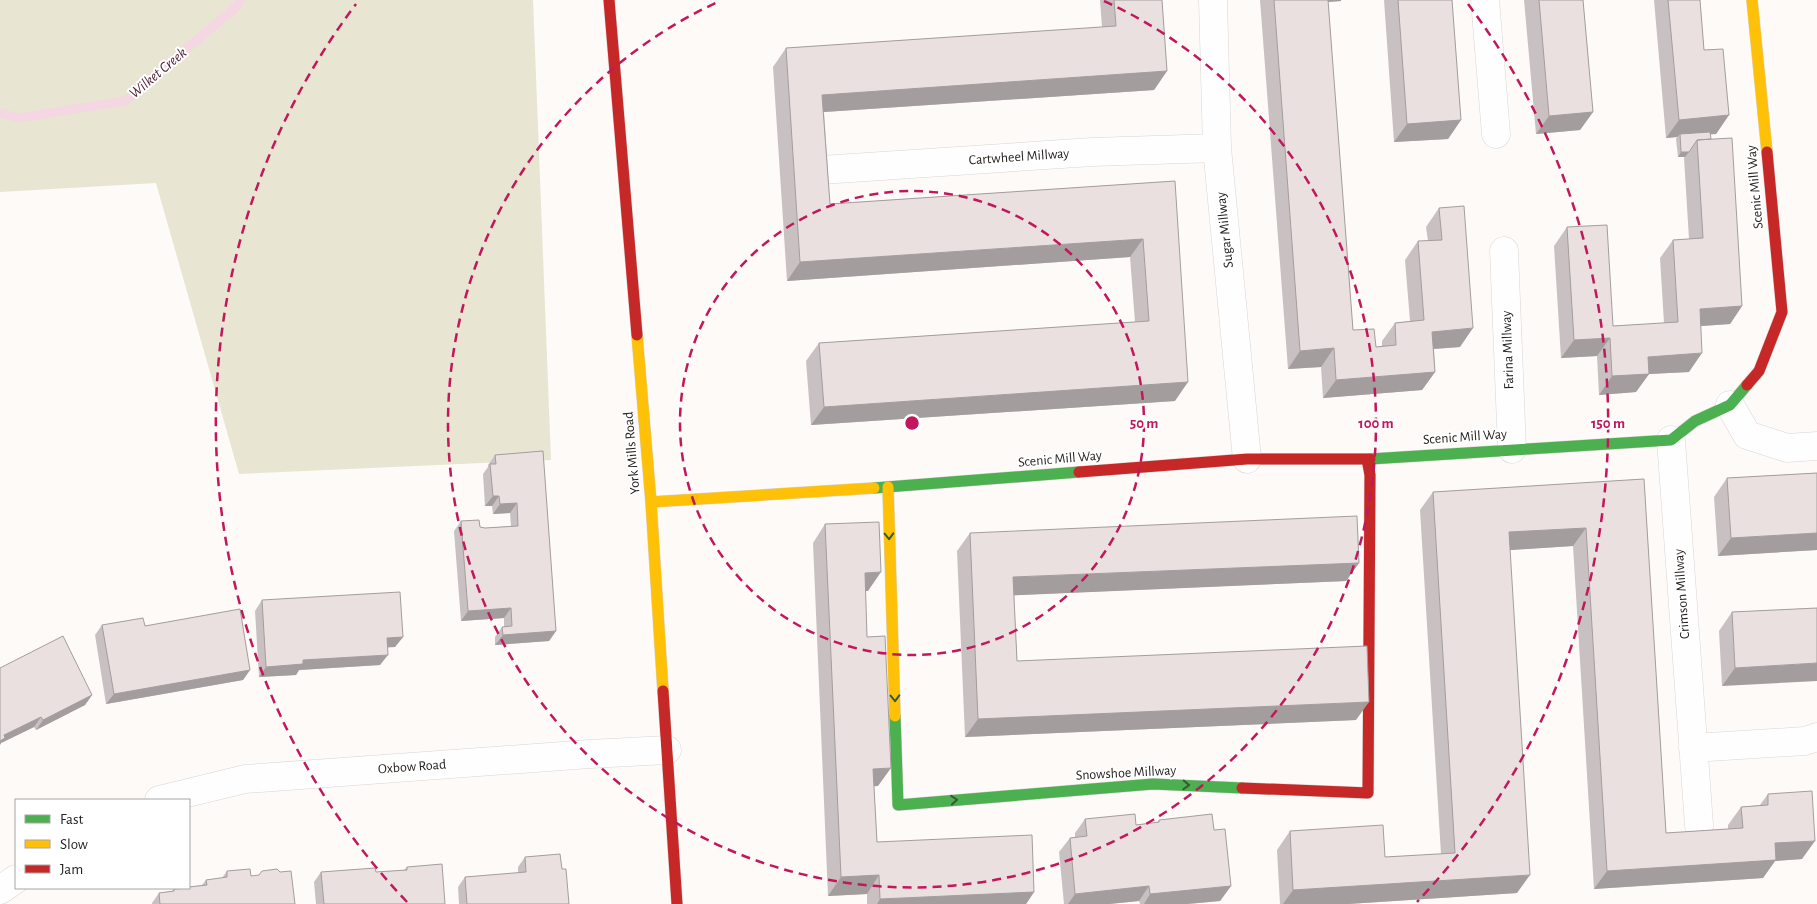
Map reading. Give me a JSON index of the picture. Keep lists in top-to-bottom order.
{
  "streets": {
    "street": [
      "Cartwheel Millway",
      "Scenic Mill Way",
      "Sugar Millway",
      "Farina Millway",
      "York Mills Road",
      "Crimson Millway",
      "Oxbow Road",
      "Snowshoe Millway"
    ]
  },
  "crossings": [
    ["Cartwheel Millway", "Sugar Millway"],
    ["Scenic Mill Way", "Sugar Millway"],
    ["Scenic Mill Way", "Farina Millway"],
    ["Scenic Mill Way", "York Mills Road"],
    ["Scenic Mill Way", "Crimson Millway"],
    ["Scenic Mill Way", "Snowshoe Millway"],
    ["York Mills Road", "Oxbow Road"]
  ],
  "water": ["Wilket Creek"],
  "legend": ["Fast", "Slow", "Jam"],
  "rings": ["50 m", "100 m", "150 m"]
}
